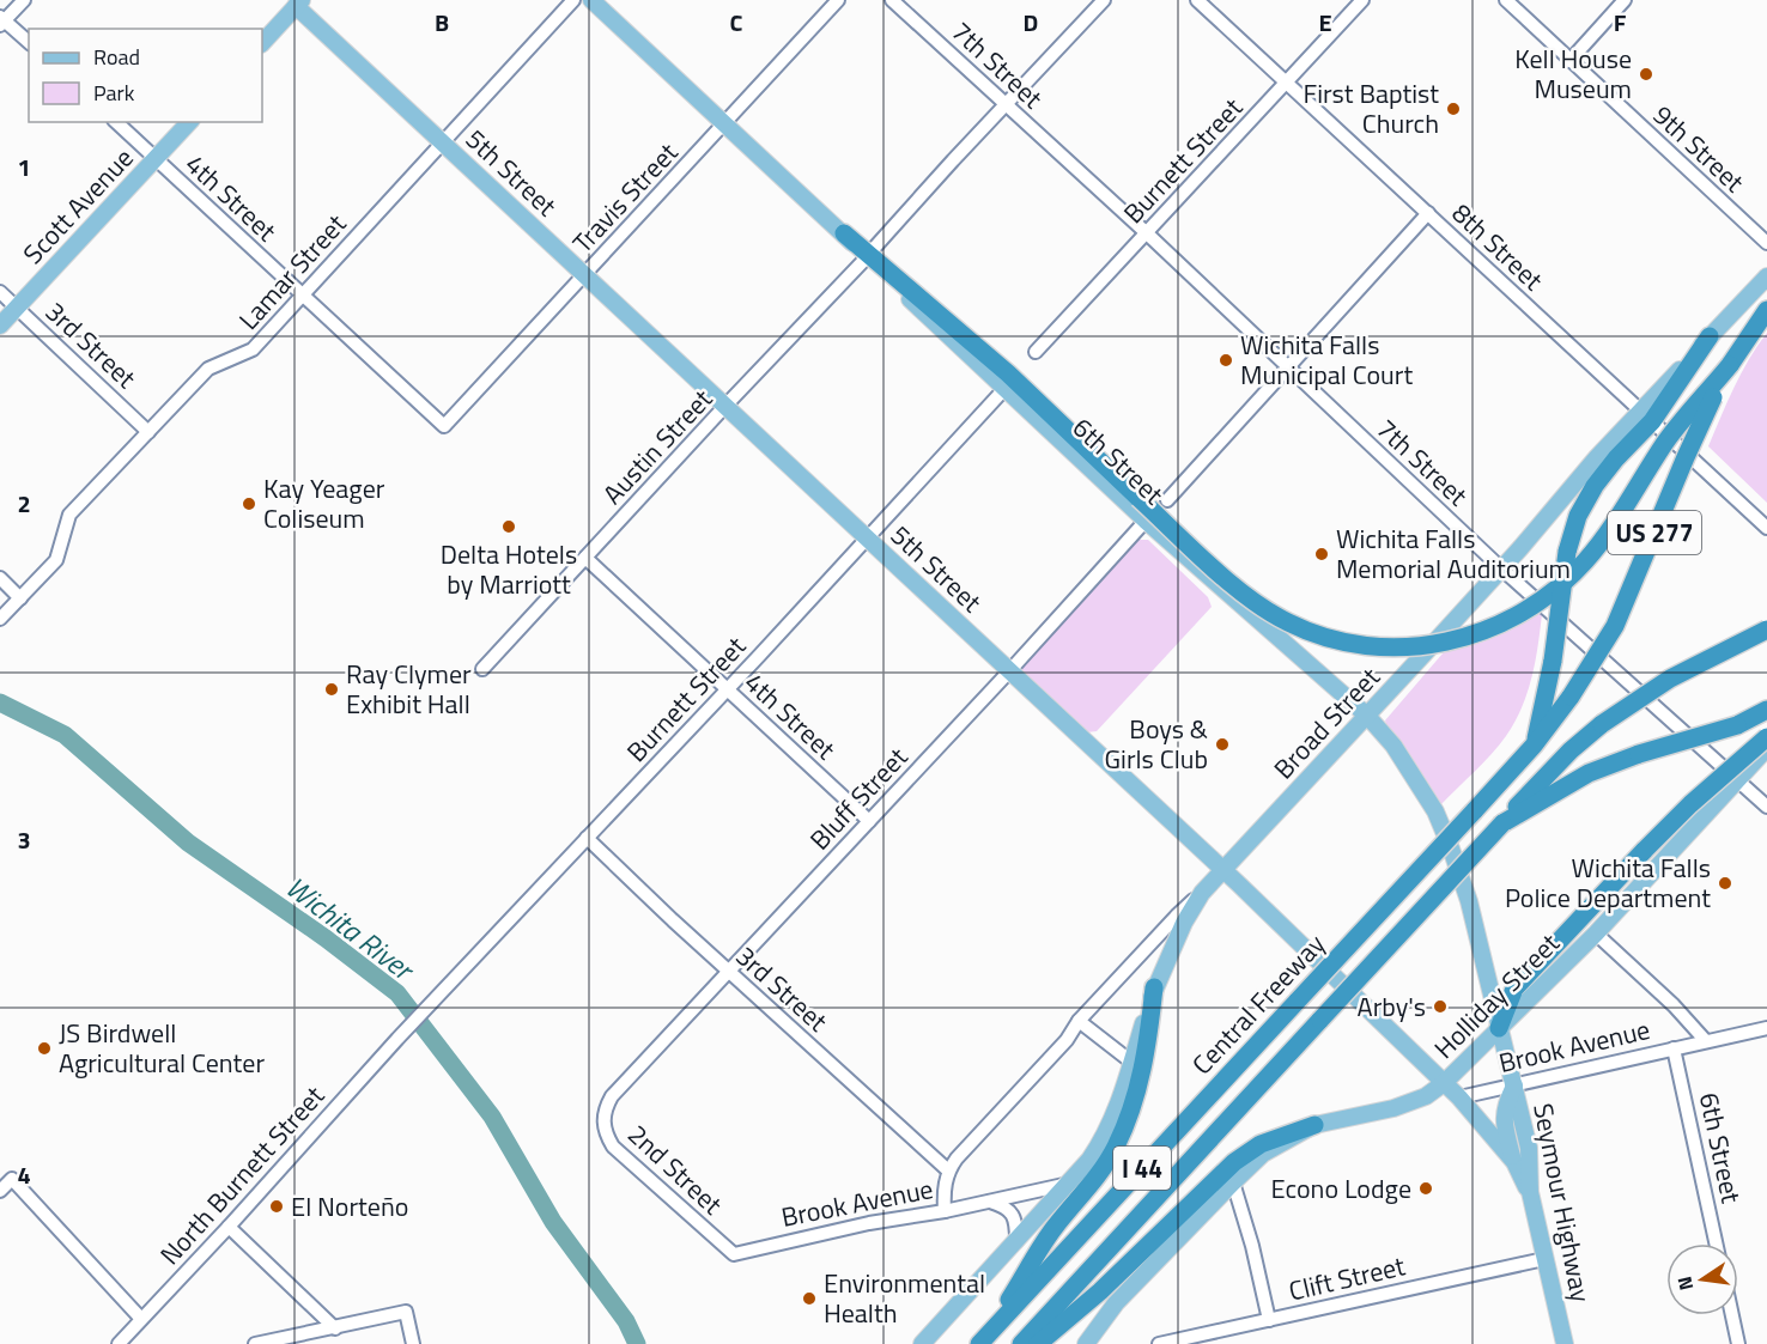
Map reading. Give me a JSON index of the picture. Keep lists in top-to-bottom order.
{
  "streets": {
    "highway": ["US 277", "Central Freeway", "I 44"],
    "main road": [
      "5th Street",
      "Scott Avenue",
      "6th Street",
      "Broad Street",
      "Holliday Street",
      "Brook Avenue",
      "Seymour Highway"
    ],
    "street": [
      "7th Street",
      "9th Street",
      "Burnett Street",
      "4th Street",
      "Travis Street",
      "8th Street",
      "Lamar Street",
      "3rd Street",
      "Austin Street",
      "Bluff Street",
      "2nd Street",
      "North Burnett Street",
      "Clift Street"
    ]
  },
  "crossings": [
    ["7th Street", "Burnett Street"],
    ["7th Street", "Austin Street"],
    ["7th Street", "Broad Street"],
    ["7th Street", "Holliday Street"],
    ["Burnett Street", "5th Street"],
    ["Burnett Street", "4th Street"],
    ["Burnett Street", "8th Street"],
    ["Burnett Street", "3rd Street"],
    ["Burnett Street", "6th Street"],
    ["Burnett Street", "North Burnett Street"],
    ["5th Street", "Travis Street"],
    ["5th Street", "Lamar Street"],
    ["5th Street", "Austin Street"],
    ["5th Street", "Broad Street"],
    ["5th Street", "Bluff Street"],
    ["5th Street", "Holliday Street"],
    ["5th Street", "Brook Avenue"],
    ["5th Street", "Seymour Highway"],
    ["4th Street", "Travis Street"],
    ["4th Street", "Scott Avenue"],
    ["4th Street", "Lamar Street"],
    ["4th Street", "Austin Street"],
    ["4th Street", "Bluff Street"],
    ["Scott Avenue", "3rd Street"],
    ["8th Street", "Broad Street"],
    ["Lamar Street", "3rd Street"],
    ["3rd Street", "Broad Street"],
    ["3rd Street", "Bluff Street"],
    ["Austin Street", "6th Street"],
    ["6th Street", "Broad Street"],
    ["6th Street", "Bluff Street"],
    ["6th Street", "Holliday Street"],
    ["6th Street", "Brook Avenue"],
    ["6th Street", "Seymour Highway"],
    ["US 277", "Central Freeway"],
    ["Bluff Street", "2nd Street"],
    ["Holliday Street", "Brook Avenue"],
    ["Holliday Street", "Seymour Highway"],
    ["Brook Avenue", "2nd Street"],
    ["Brook Avenue", "Seymour Highway"],
    ["Seymour Highway", "Clift Street"]
  ],
  "water": ["Wichita River"],
  "places": [
    "Kell House Museum",
    "First Baptist Church",
    "Wichita Falls Municipal Court",
    "Kay Yeager Coliseum",
    "Delta Hotels by Marriott",
    "Wichita Falls Memorial Auditorium",
    "Ray Clymer Exhibit Hall",
    "Boys & Girls Club",
    "Wichita Falls Police Department",
    "Arby's",
    "JS Birdwell Agricultural Center",
    "Econo Lodge",
    "El Norteño",
    "Environmental Health"
  ],
  "legend": ["Road", "Park"],
  "north": "left",
  "grid": {
    "columns": [
      "B",
      "C",
      "D",
      "E",
      "F"
    ],
    "rows": [
      "1",
      "2",
      "3",
      "4"
    ]
  }
}
